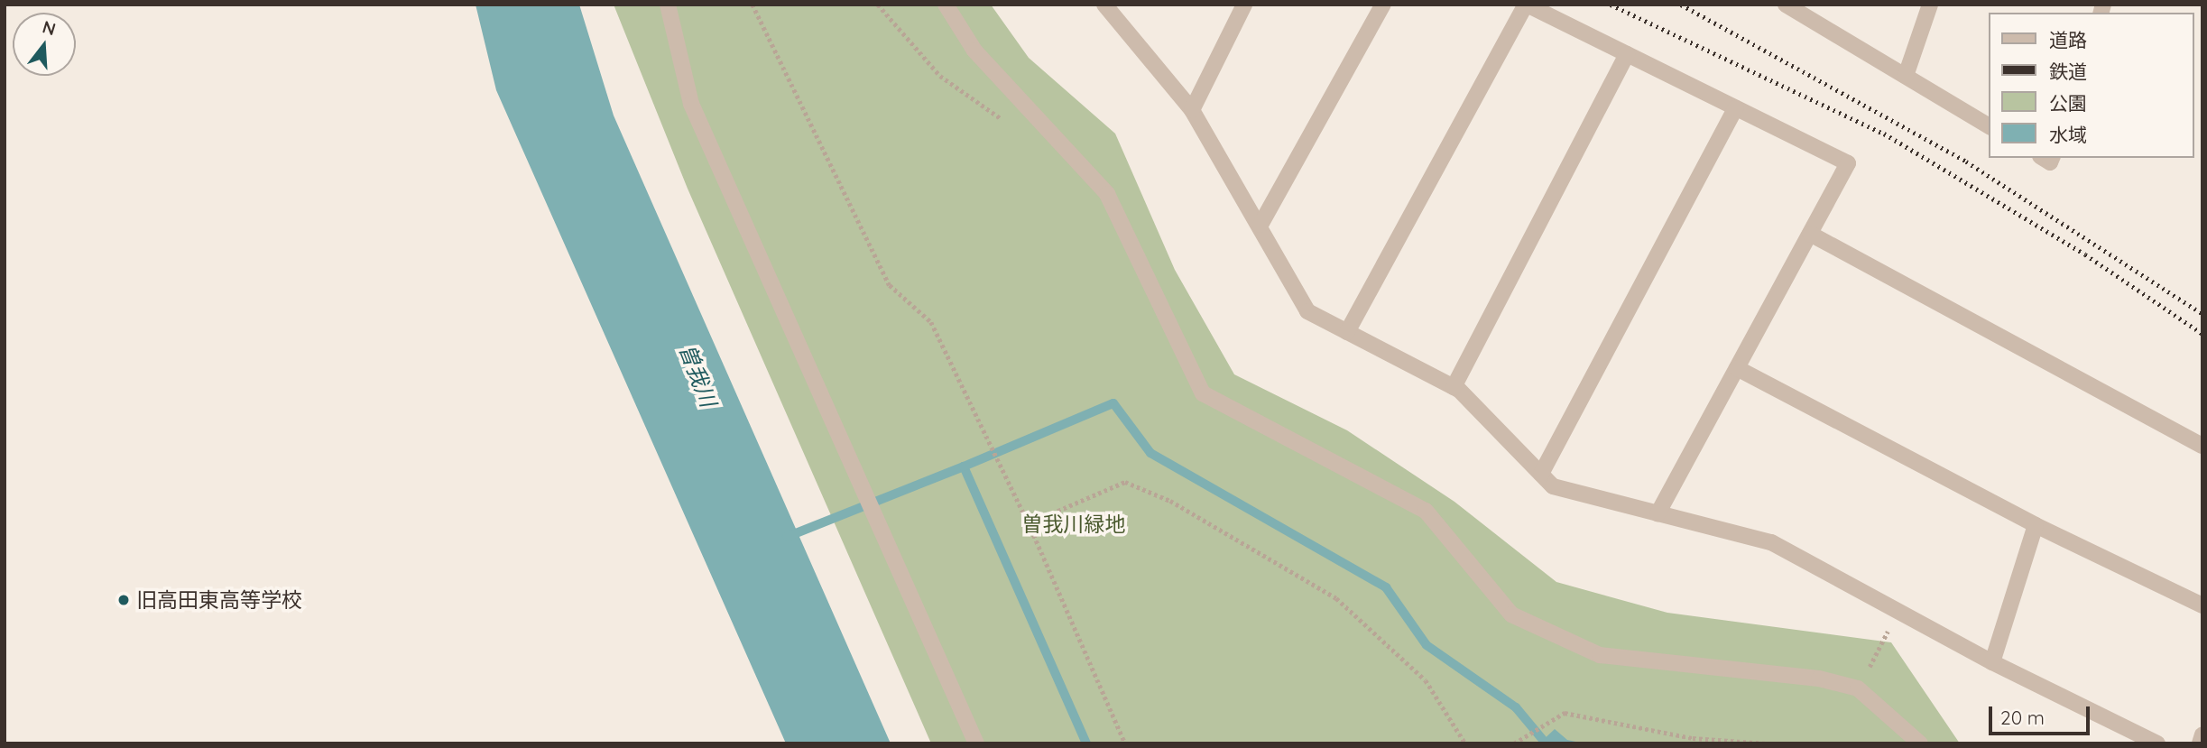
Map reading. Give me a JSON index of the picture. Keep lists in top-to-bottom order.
{
  "water": ["曽我川"],
  "parks": ["曽我川緑地"],
  "places": ["旧高田東高等学校"],
  "legend": [
    "道路",
    "鉄道",
    "公園",
    "水域"
  ],
  "scale_bar": "20 m",
  "north": "top"
}
